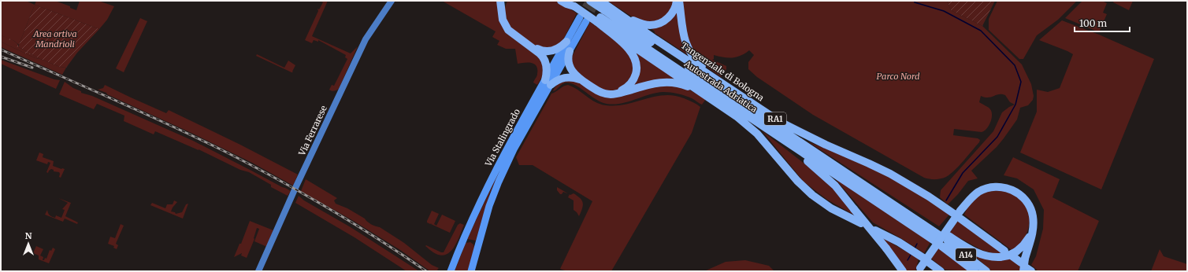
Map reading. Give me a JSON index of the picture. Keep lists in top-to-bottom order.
{
  "streets": {
    "highway": [
      "Tangenziale di Bologna",
      "Autostrada Adriatica",
      "RA1",
      "A14"
    ],
    "main road": ["Via Ferrarese", "Via Stalingrado"]
  },
  "crossings": [
    ["Tangenziale di Bologna", "Autostrada Adriatica"],
    ["Autostrada Adriatica", "RA1"]
  ],
  "parks": ["Area ortiva Mandrioli", "Parco Nord"],
  "scale_bar": "100 m",
  "north": "top"
}
